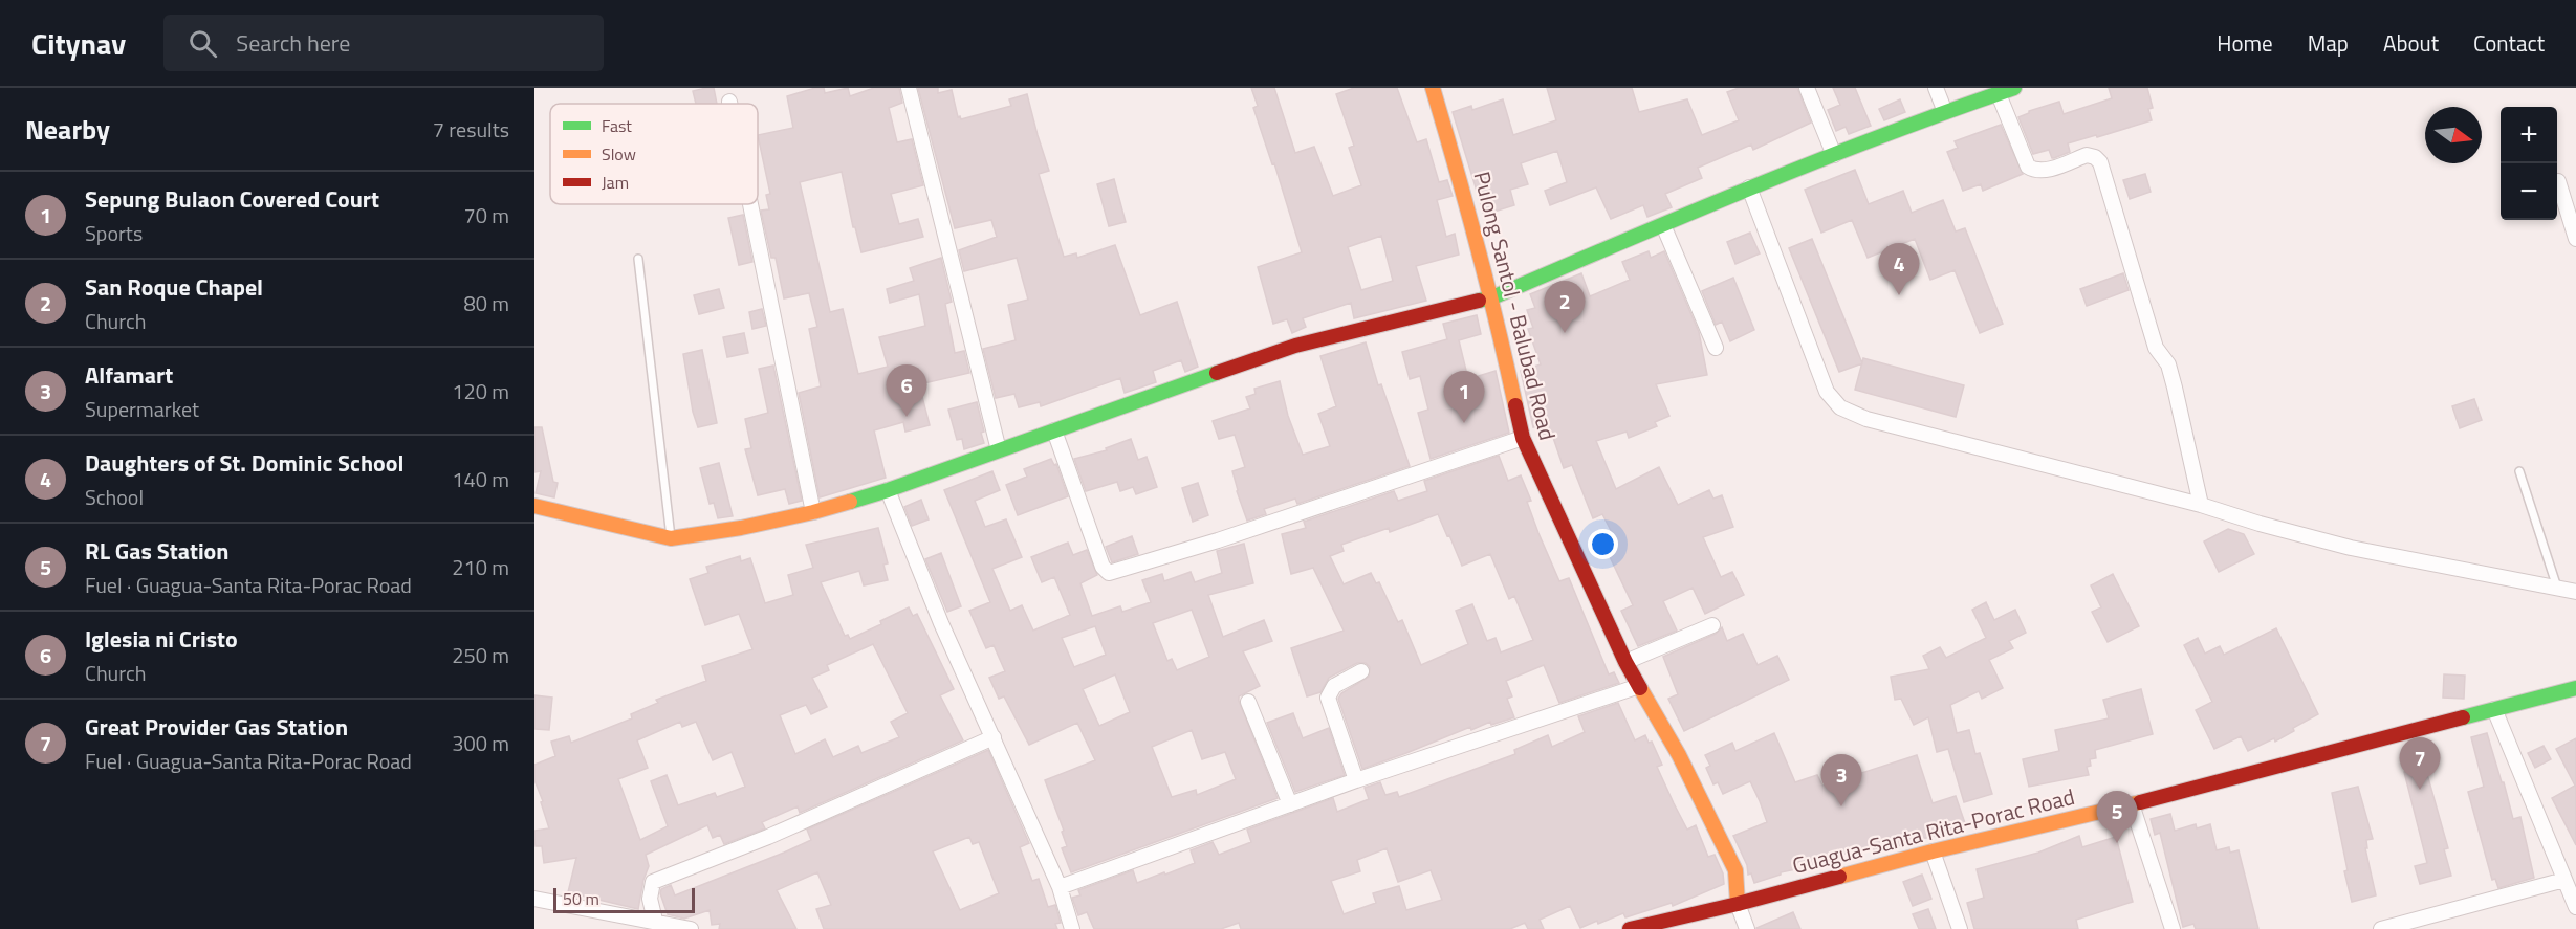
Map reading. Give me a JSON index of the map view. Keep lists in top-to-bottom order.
{
  "streets": {
    "street": ["Pulong Santol - Balubad Road", "Guagua-Santa Rita-Porac Road"]
  },
  "crossings": [
    ["Pulong Santol - Balubad Road", "Guagua-Santa Rita-Porac Road"]
  ],
  "legend": ["Fast", "Slow", "Jam"],
  "scale_bar": "50 m",
  "north": "right",
  "page": {
    "header": "Citynav",
    "search": "Search here",
    "nav": [
      "Home",
      "Map",
      "About",
      "Contact"
    ],
    "heading": ["Nearby", "7 results"],
    "map_buttons": ["+", "−"],
    "list": [
      {
        "mark": "1",
        "name": "Sepung Bulaon Covered Court",
        "note": "Sports",
        "value": "70 m"
      },
      {
        "mark": "2",
        "name": "San Roque Chapel",
        "note": "Church",
        "value": "80 m"
      },
      {
        "mark": "3",
        "name": "Alfamart",
        "note": "Supermarket",
        "value": "120 m"
      },
      {
        "mark": "4",
        "name": "Daughters of St. Dominic School",
        "note": "School",
        "value": "140 m"
      },
      {
        "mark": "5",
        "name": "RL Gas Station",
        "note": "Fuel · Guagua-Santa Rita-Porac Road",
        "value": "210 m"
      },
      {
        "mark": "6",
        "name": "Iglesia ni Cristo",
        "note": "Church",
        "value": "250 m"
      },
      {
        "mark": "7",
        "name": "Great Provider Gas Station",
        "note": "Fuel · Guagua-Santa Rita-Porac Road",
        "value": "300 m"
      }
    ],
    "pins": [
      "4",
      "2",
      "6",
      "1",
      "7",
      "3",
      "5"
    ],
    "scale": "50 m"
  }
}
